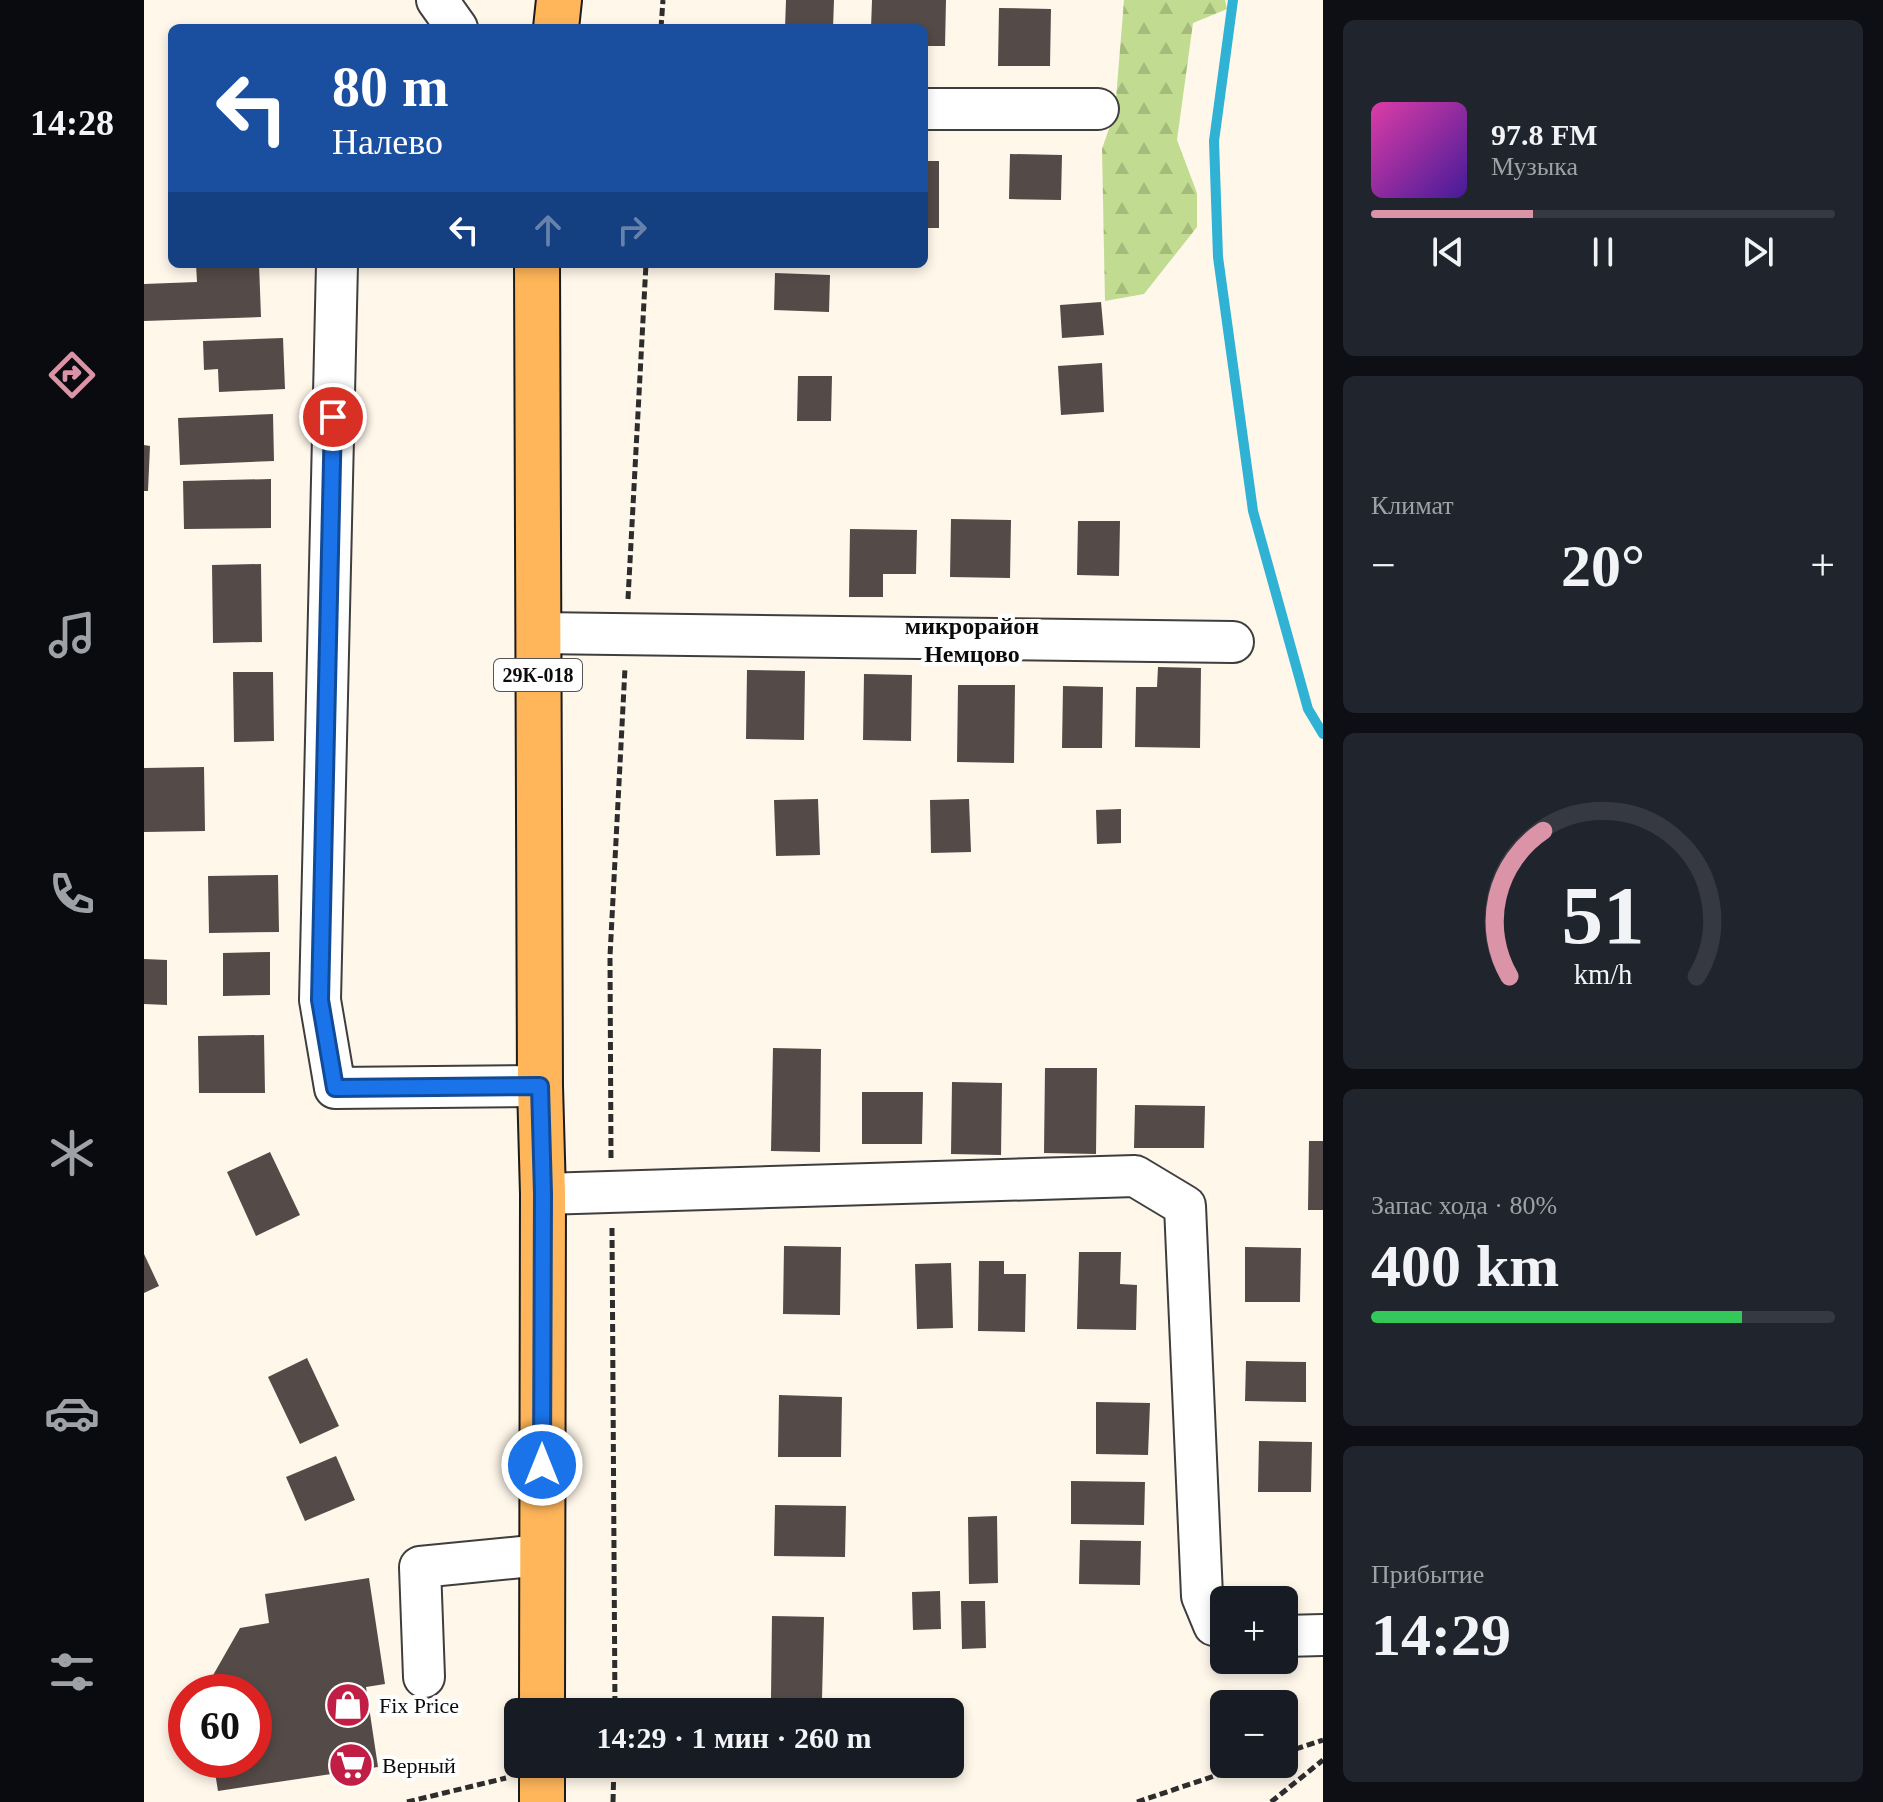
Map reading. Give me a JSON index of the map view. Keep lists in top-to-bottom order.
{
  "streets": {
    "main road": ["29К-018"]
  },
  "districts": ["микрорайон Немцово"],
  "places": {
    "shop": ["Fix Price"],
    "supermarket": ["Верный"]
  },
  "page": {
    "tabs": "14:28",
    "turn": ["80 m", "Налево"],
    "song": ["97.8 FM", "Музыка"],
    "tile": [
      "Климат",
      ["Запас хода · 80%", "400 km"],
      ["Прибытие", "14:29"]
    ],
    "heat": ["−", "20°", "+"],
    "map_buttons": ["+", "−"],
    "limit": "60",
    "trip": "14:29 · 1 мин · 260 m",
    "gauge": ["51", "km/h"]
  }
}
